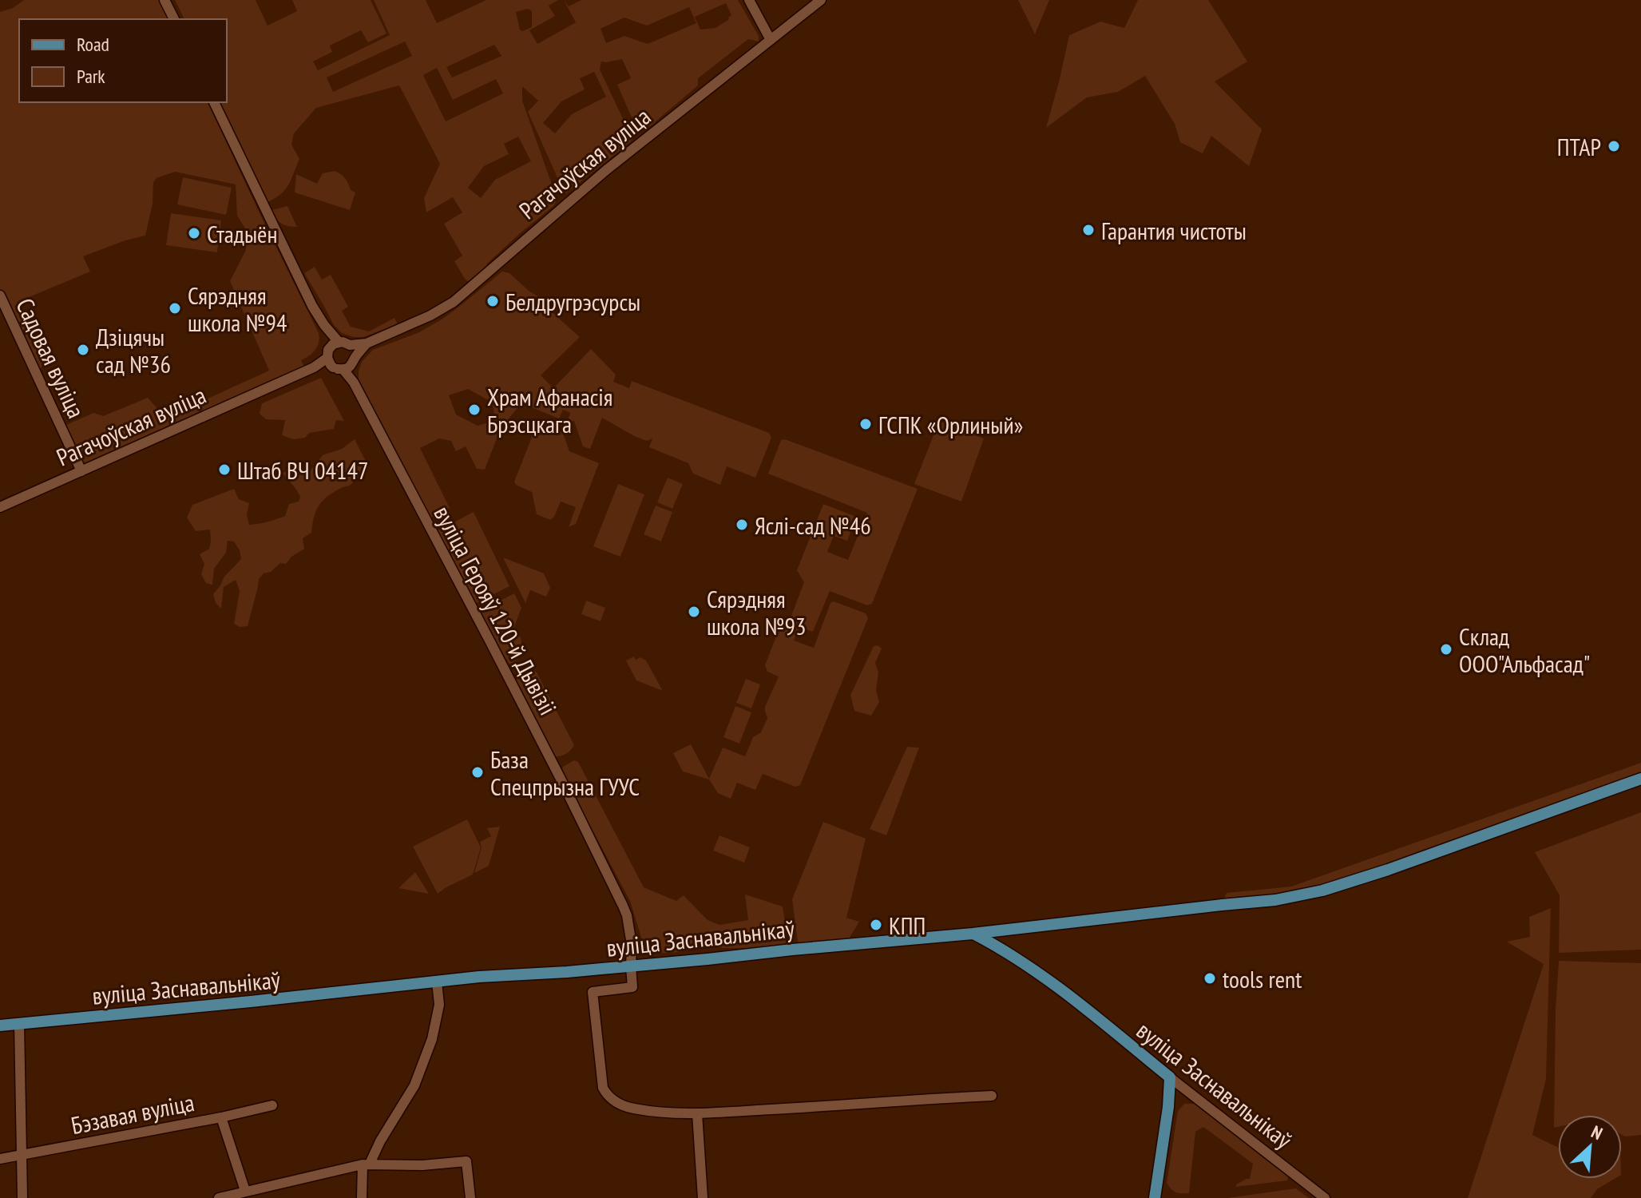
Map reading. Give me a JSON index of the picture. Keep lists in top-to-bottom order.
{
  "streets": {
    "main road": ["вуліца Заснавальнікаў"],
    "street": [
      "Рагачоўская вуліца",
      "Садовая вуліца",
      "вуліца Герояў 120-й Дывізіі",
      "Бэзавая вуліца"
    ]
  },
  "crossings": [
    ["Рагачоўская вуліца", "Садовая вуліца"],
    ["Рагачоўская вуліца", "вуліца Герояў 120-й Дывізіі"],
    ["вуліца Герояў 120-й Дывізіі", "вуліца Заснавальнікаў"]
  ],
  "places": [
    "ПТАР",
    "Гарантия чистоты",
    "Стадыён",
    "Белдругрэсурсы",
    "Сярэдняя школа №94",
    "Дзіцячы сад №36",
    "Храм Афанасія Брэсцкага",
    "ГСПК «Орлиный»",
    "Штаб ВЧ 04147",
    "Яслі-сад №46",
    "Сярэдняя школа №93",
    "Склад ООО\"Альфасад\"",
    "База Спецпрызна ГУУС",
    "КПП",
    "tools rent"
  ],
  "legend": ["Road", "Park"],
  "north": "top right"
}
